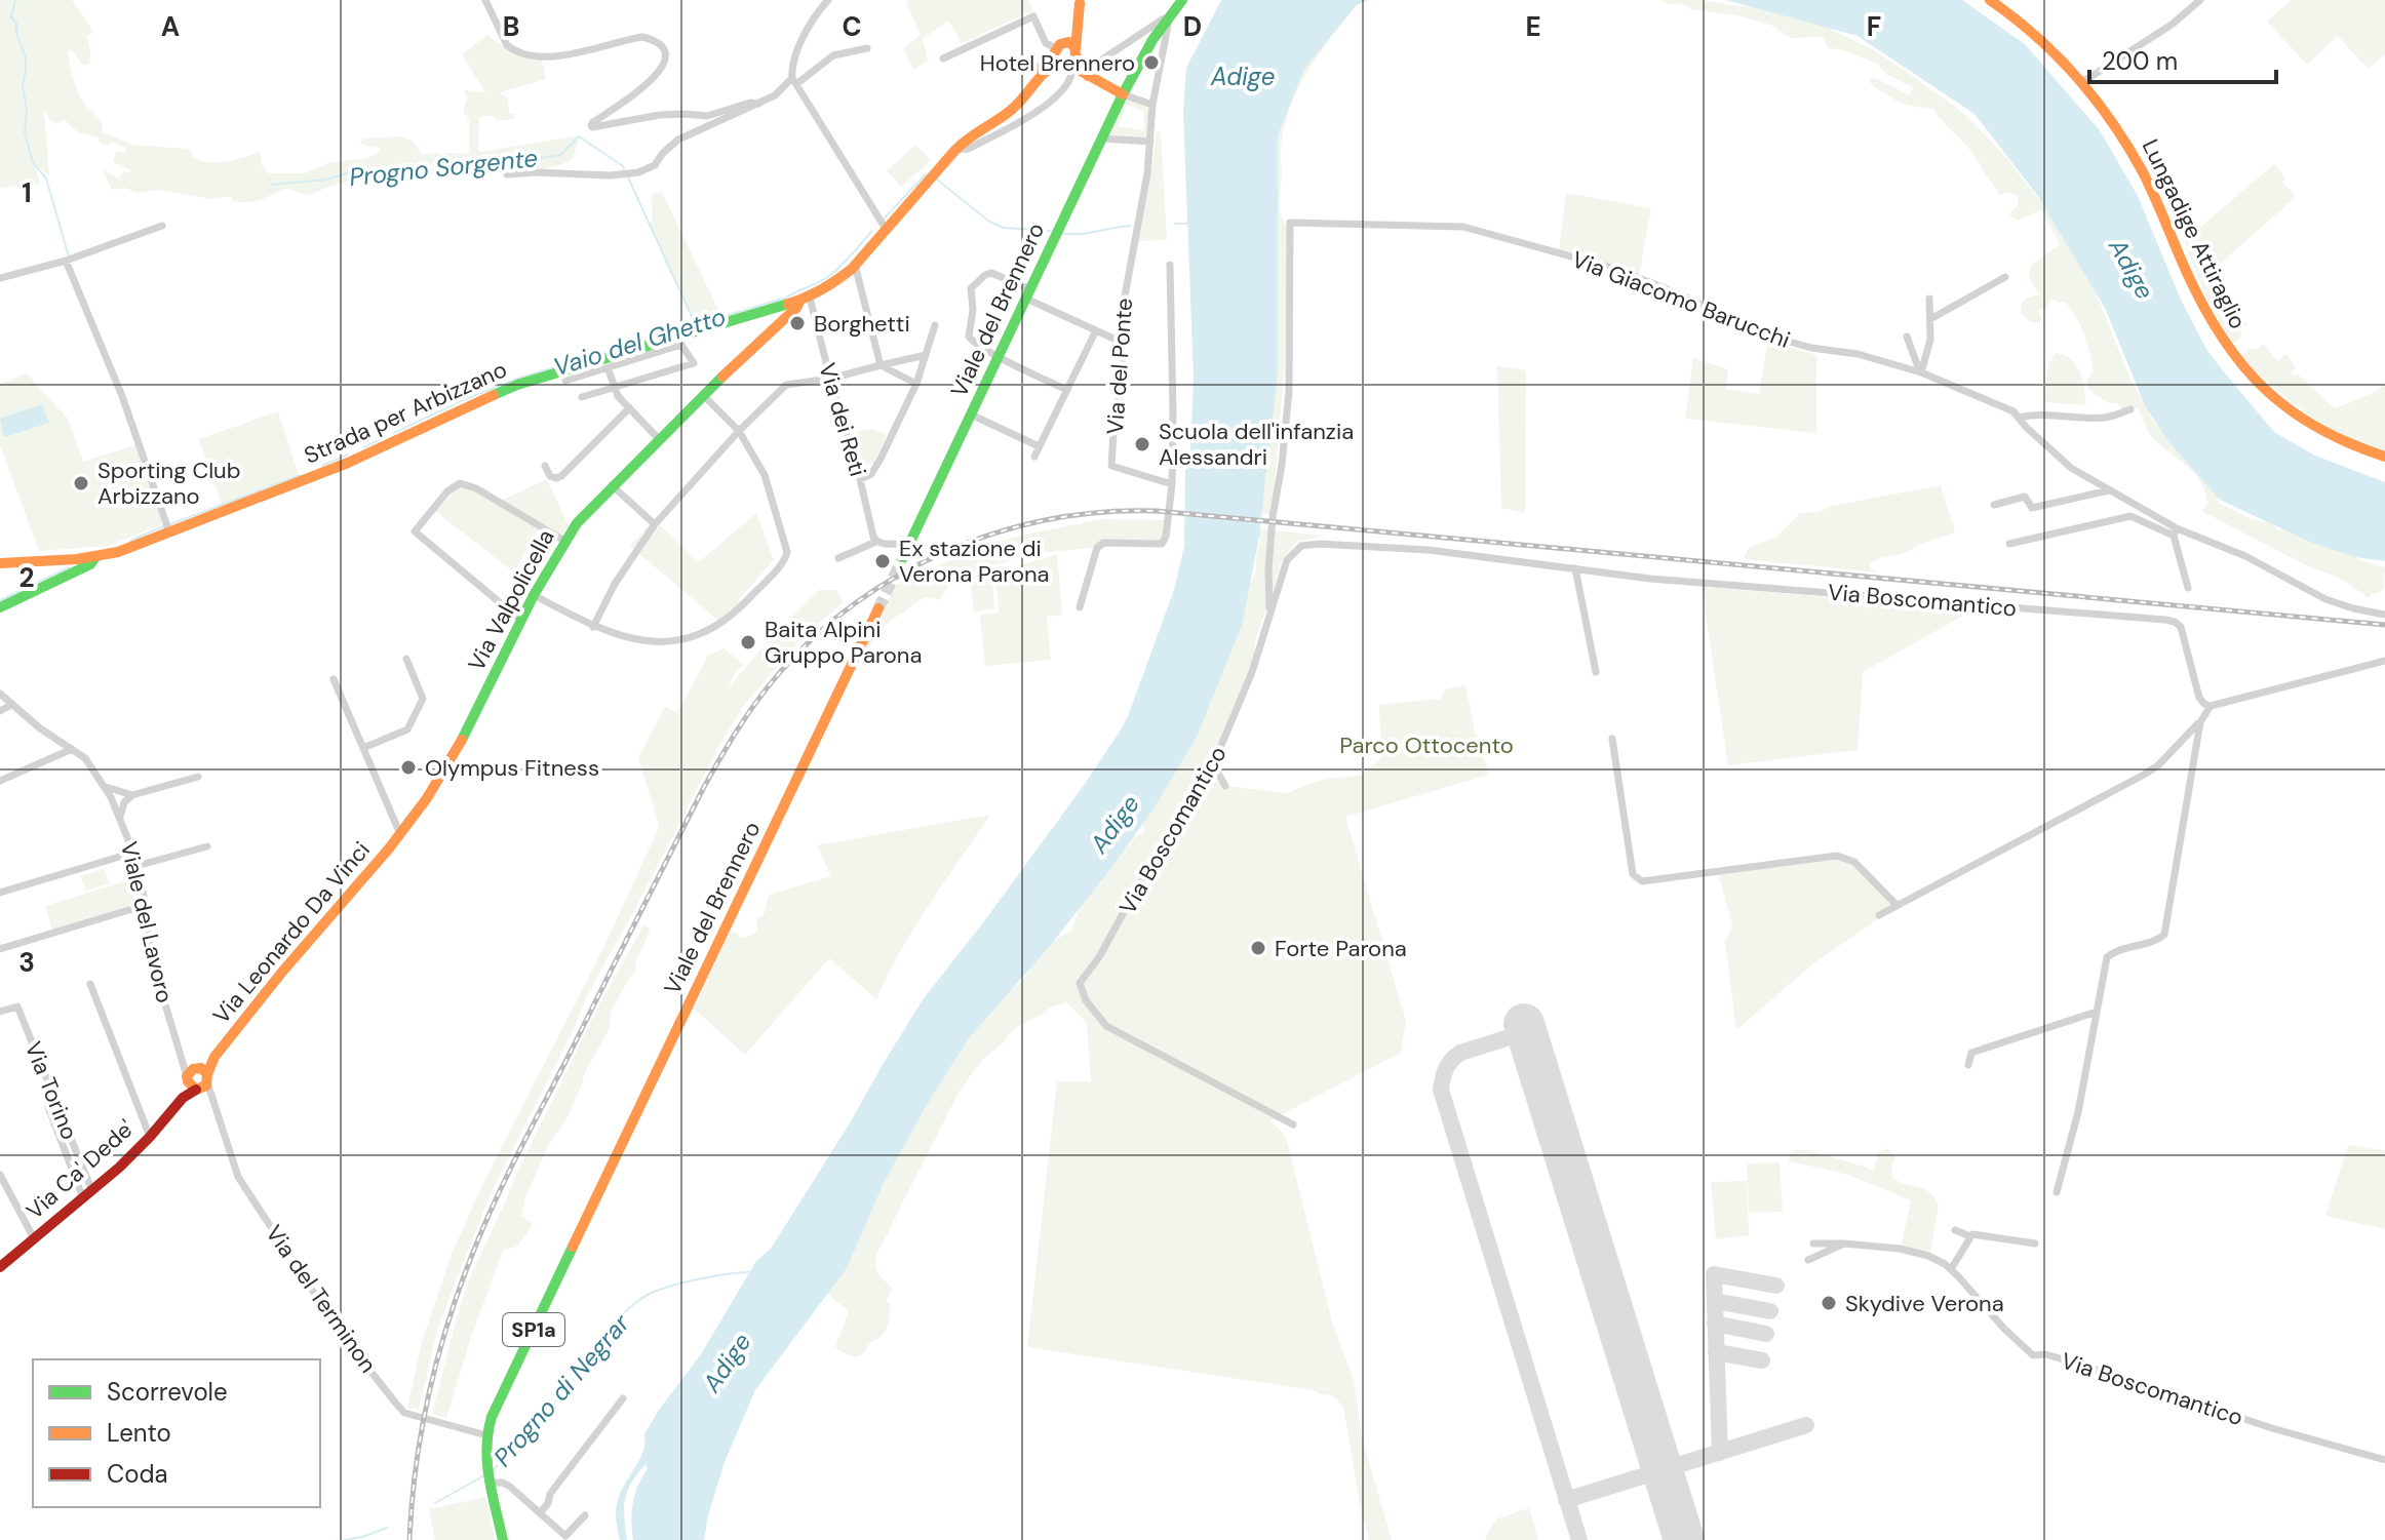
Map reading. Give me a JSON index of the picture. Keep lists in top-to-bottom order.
{
  "streets": {
    "main road": [
      "Lungadige Attiraglio",
      "Viale del Brennero",
      "Strada per Arbizzano",
      "Via Valpolicella",
      "Via Leonardo Da Vinci",
      "Via Ca' Dede'",
      "SP1a"
    ],
    "street": [
      "Via Giacomo Barucchi",
      "Via del Ponte",
      "Via dei Reti",
      "Via Boscomantico",
      "Viale del Lavoro",
      "Via Torino",
      "Via del Terminon"
    ]
  },
  "crossings": [
    ["Via Giacomo Barucchi", "Via Boscomantico"],
    ["Viale del Brennero", "Via del Ponte"],
    ["Viale del Brennero", "Via Valpolicella"],
    ["Viale del Brennero", "Via del Terminon"],
    ["Viale del Brennero", "SP1a"],
    ["Via del Ponte", "Via Valpolicella"],
    ["Strada per Arbizzano", "Via dei Reti"],
    ["Strada per Arbizzano", "Via Valpolicella"],
    ["Via dei Reti", "Via Valpolicella"],
    ["Via Valpolicella", "Via Leonardo Da Vinci"],
    ["Viale del Lavoro", "Via Leonardo Da Vinci"],
    ["Viale del Lavoro", "Via Ca' Dede'"],
    ["Viale del Lavoro", "Via del Terminon"],
    ["Via Leonardo Da Vinci", "Via Ca' Dede'"],
    ["Via Leonardo Da Vinci", "Via del Terminon"],
    ["Via Torino", "Via Ca' Dede'"],
    ["Via Ca' Dede'", "Via del Terminon"],
    ["Via del Terminon", "SP1a"]
  ],
  "water": [
    "Adige",
    "Progno Sorgente",
    "Vaio del Ghetto",
    "Progno di Negrar"
  ],
  "parks": ["Parco Ottocento"],
  "places": [
    "Hotel Brennero",
    "Borghetti",
    "Scuola dell'infanzia Alessandri",
    "Sporting Club Arbizzano",
    "Ex stazione di Verona Parona",
    "Baita Alpini Gruppo Parona",
    "Olympus Fitness",
    "Forte Parona",
    "Skydive Verona"
  ],
  "legend": ["Scorrevole", "Lento", "Coda"],
  "scale_bar": "200 m",
  "grid": {
    "columns": [
      "A",
      "B",
      "C",
      "D",
      "E",
      "F"
    ],
    "rows": ["1", "2", "3"]
  }
}
